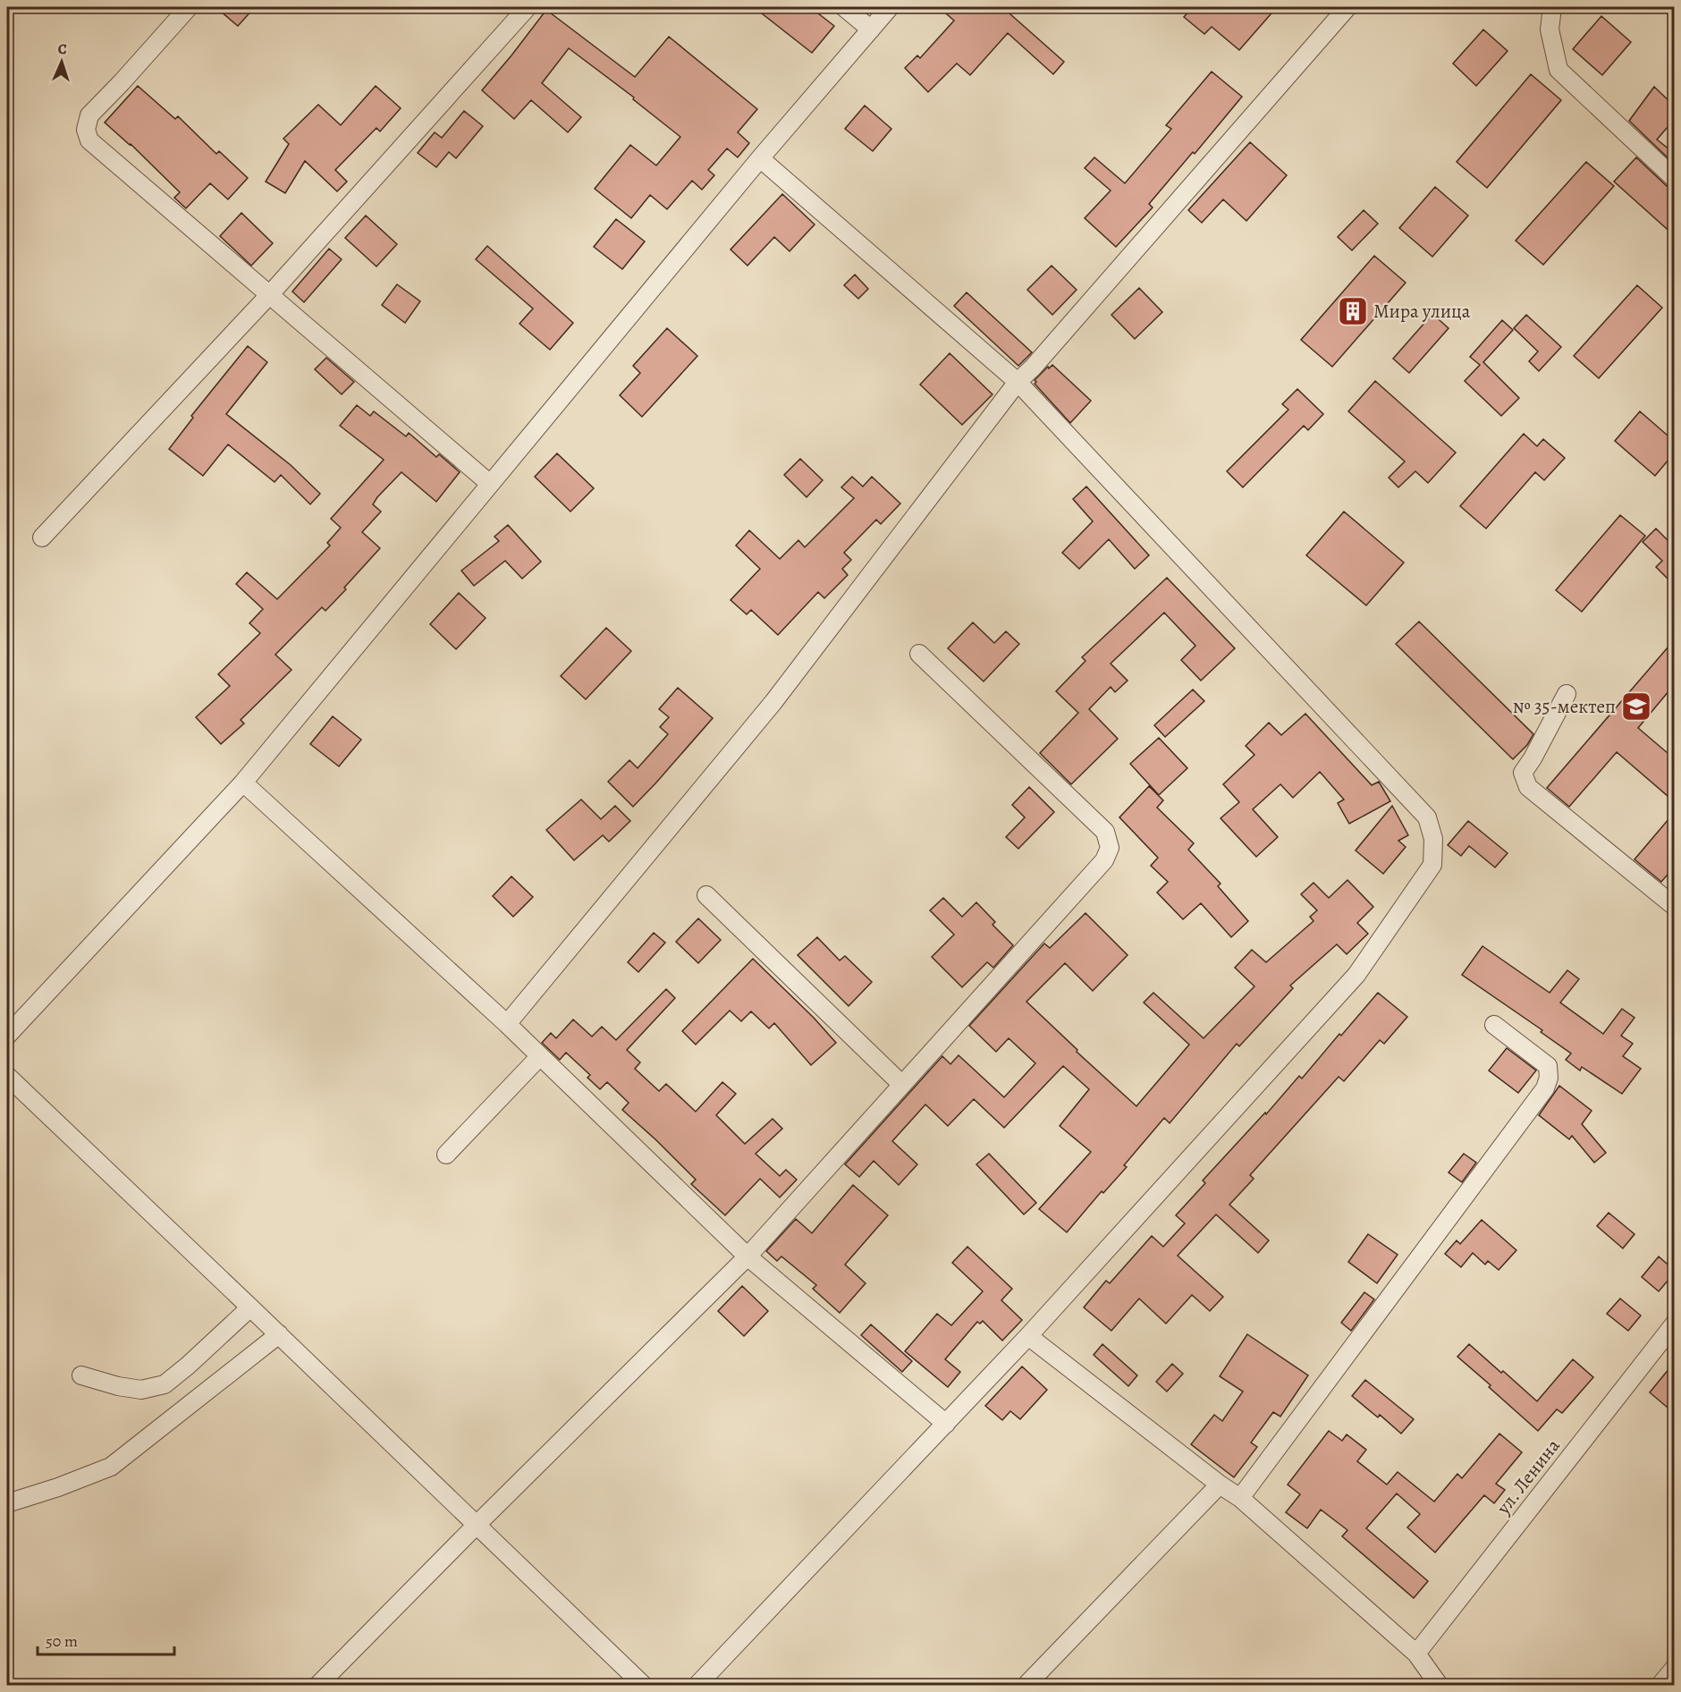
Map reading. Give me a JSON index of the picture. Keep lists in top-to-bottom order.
{
  "streets": {
    "street": ["ул. Ленина"]
  },
  "places": {
    "building": ["Мира улица"],
    "school or university": ["№ 35-мектеп"]
  },
  "scale_bar": "50 m",
  "north": "top"
}
